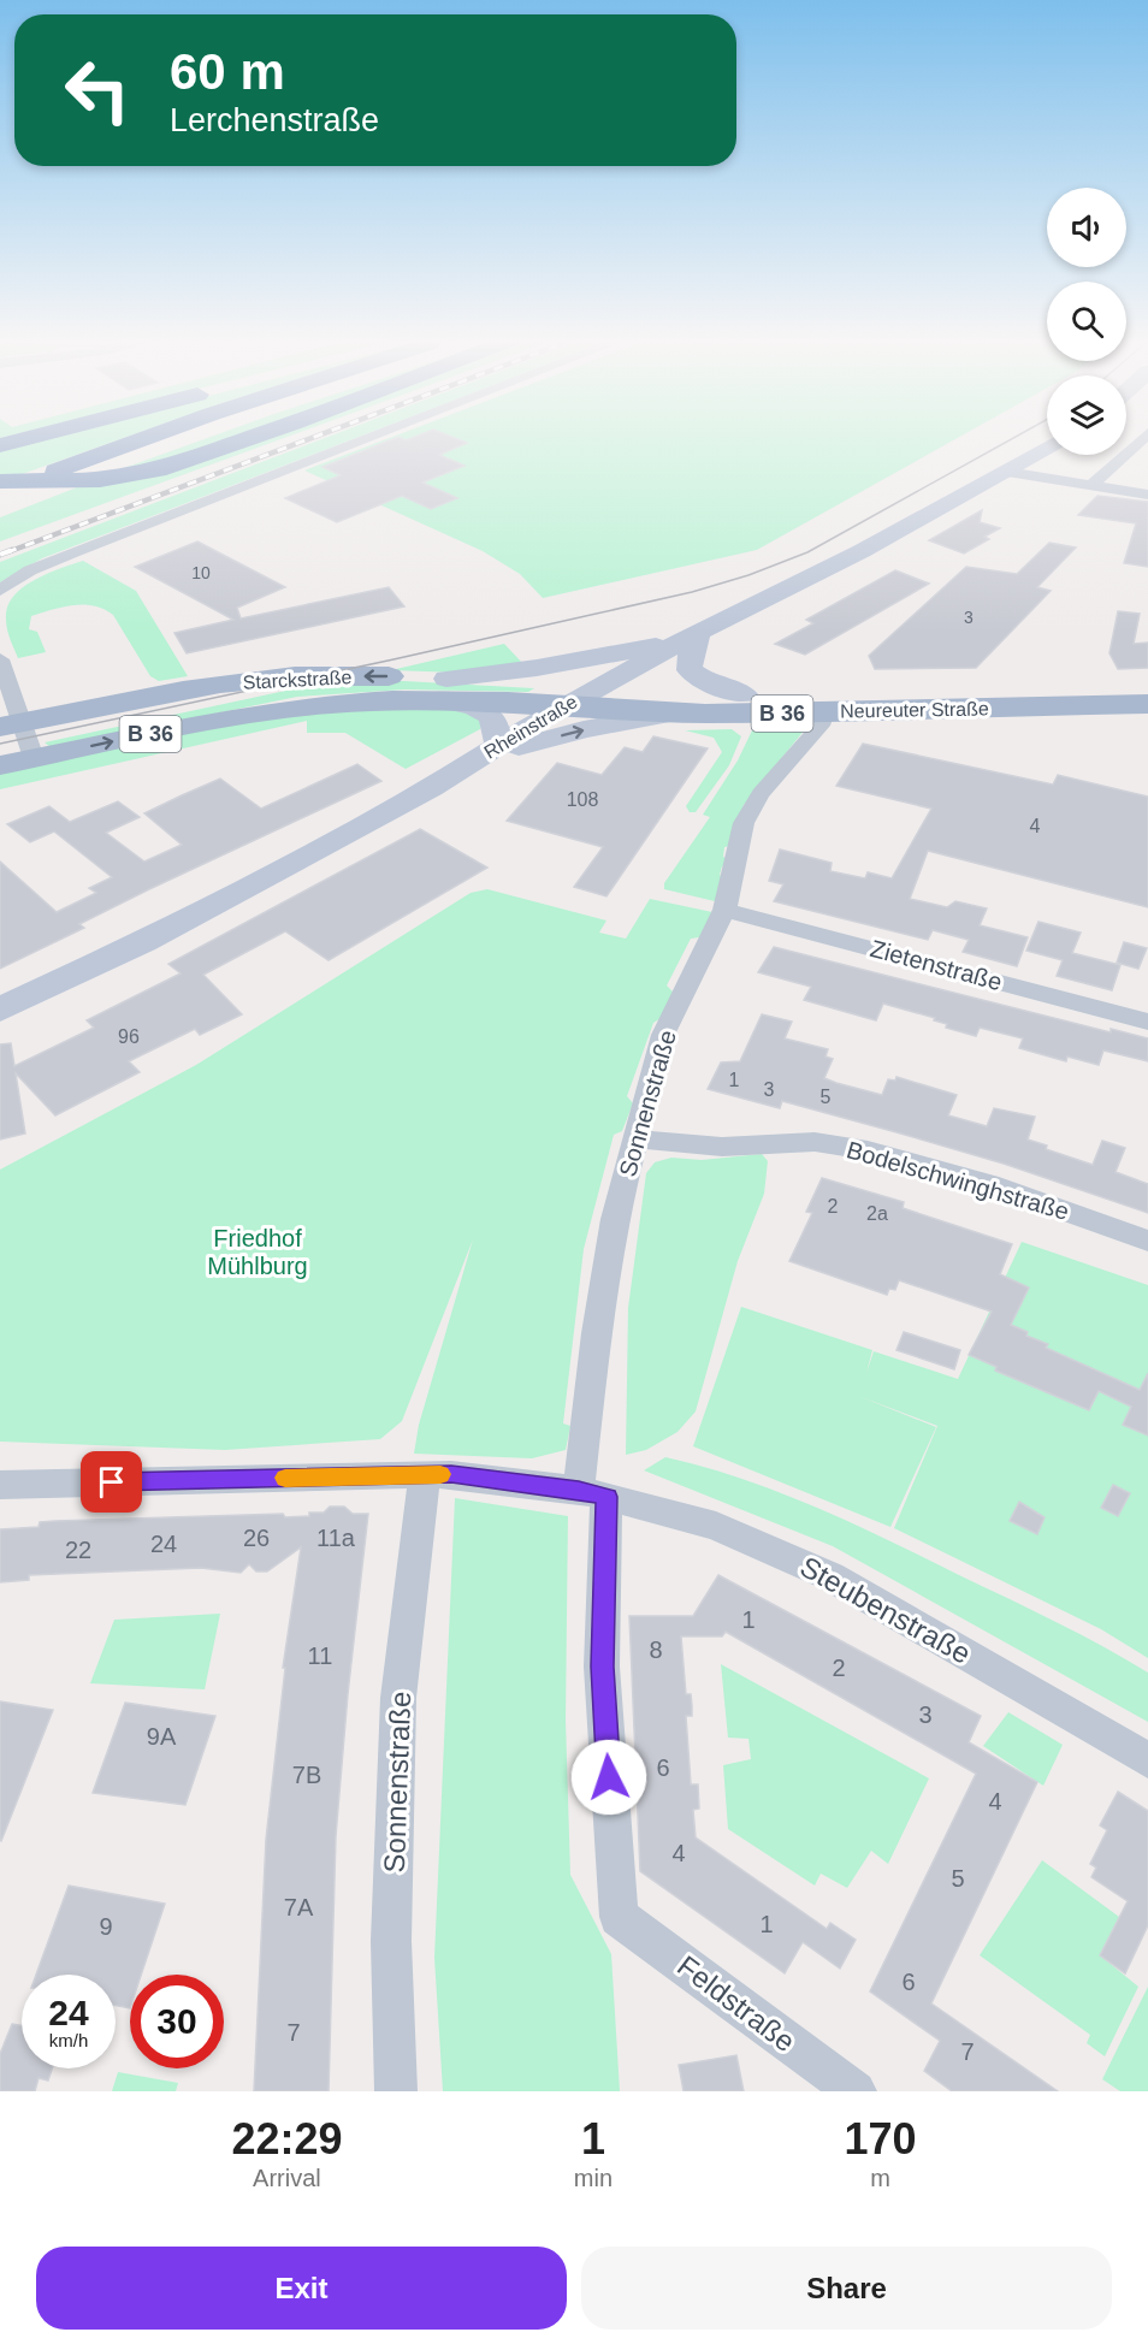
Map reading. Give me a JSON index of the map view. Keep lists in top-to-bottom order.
{
  "streets": {
    "main road": [
      "Starckstraße",
      "Neureuter Straße",
      "B 36",
      "Rheinstraße"
    ],
    "street": [
      "Zietenstraße",
      "Sonnenstraße",
      "Bodelschwinghstraße",
      "Steubenstraße",
      "Feldstraße"
    ]
  },
  "crossings": [
    ["Starckstraße", "Neureuter Straße"],
    ["Starckstraße", "Rheinstraße"],
    ["Neureuter Straße", "Rheinstraße"],
    ["Neureuter Straße", "Sonnenstraße"],
    ["Zietenstraße", "Sonnenstraße"],
    ["Sonnenstraße", "Bodelschwinghstraße"],
    ["Sonnenstraße", "Steubenstraße"],
    ["Sonnenstraße", "Feldstraße"]
  ],
  "parks": ["Friedhof Mühlburg"],
  "house_numbers": [
    "10",
    "3",
    "108",
    "4",
    "96",
    "1",
    "3",
    "5",
    "2",
    "2a",
    "26",
    "11a",
    "24",
    "22",
    "1",
    "8",
    "11",
    "2",
    "3",
    "9A",
    "6",
    "7B",
    "4",
    "4",
    "5",
    "7A",
    "1",
    "9",
    "6",
    "7",
    "7"
  ],
  "page": {
    "turn": ["60 m", "Lerchenstraße"],
    "speed": "24 km/h",
    "limit": "30",
    "eta": [
      "22:29",
      "Arrival",
      "1",
      "min",
      "170",
      "m"
    ],
    "buttons": ["Exit", "Share"]
  }
}
